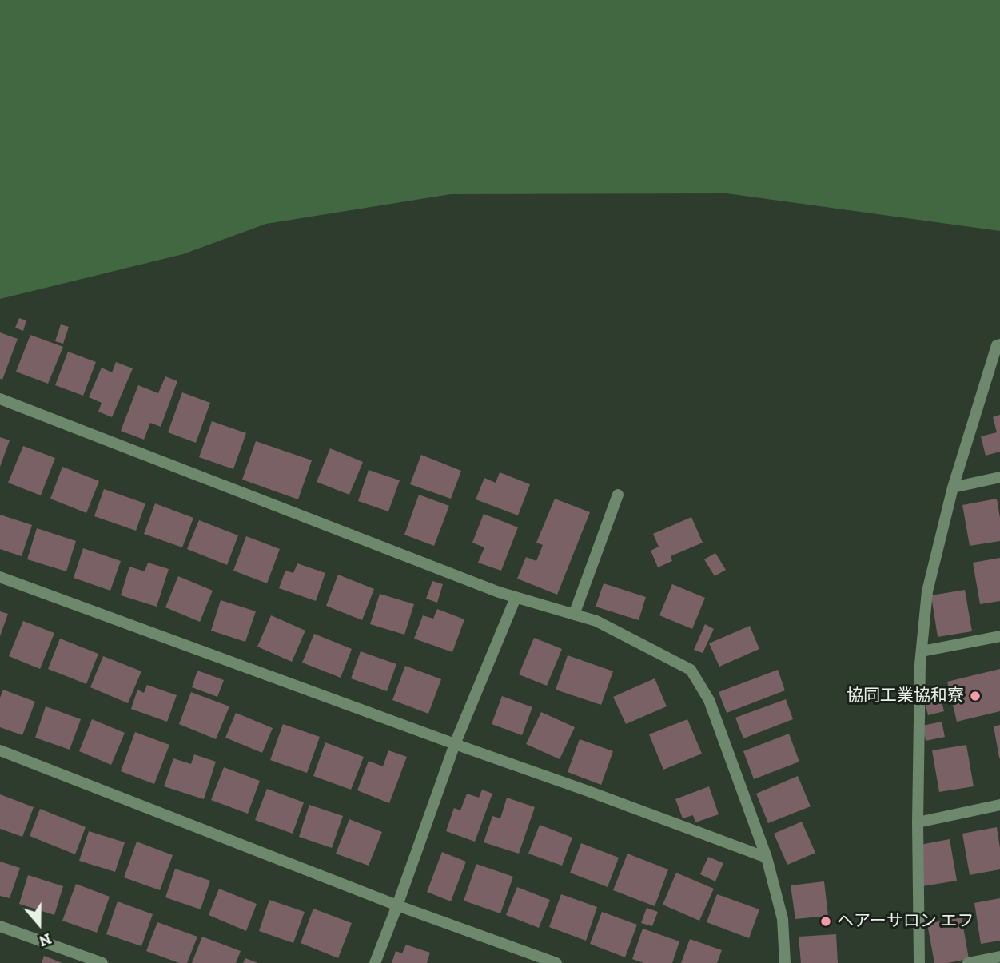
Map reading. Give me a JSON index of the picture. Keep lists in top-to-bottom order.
{
  "places": ["協同工業協和寮", "ヘアーサロン エフ"],
  "north": "bottom"
}
